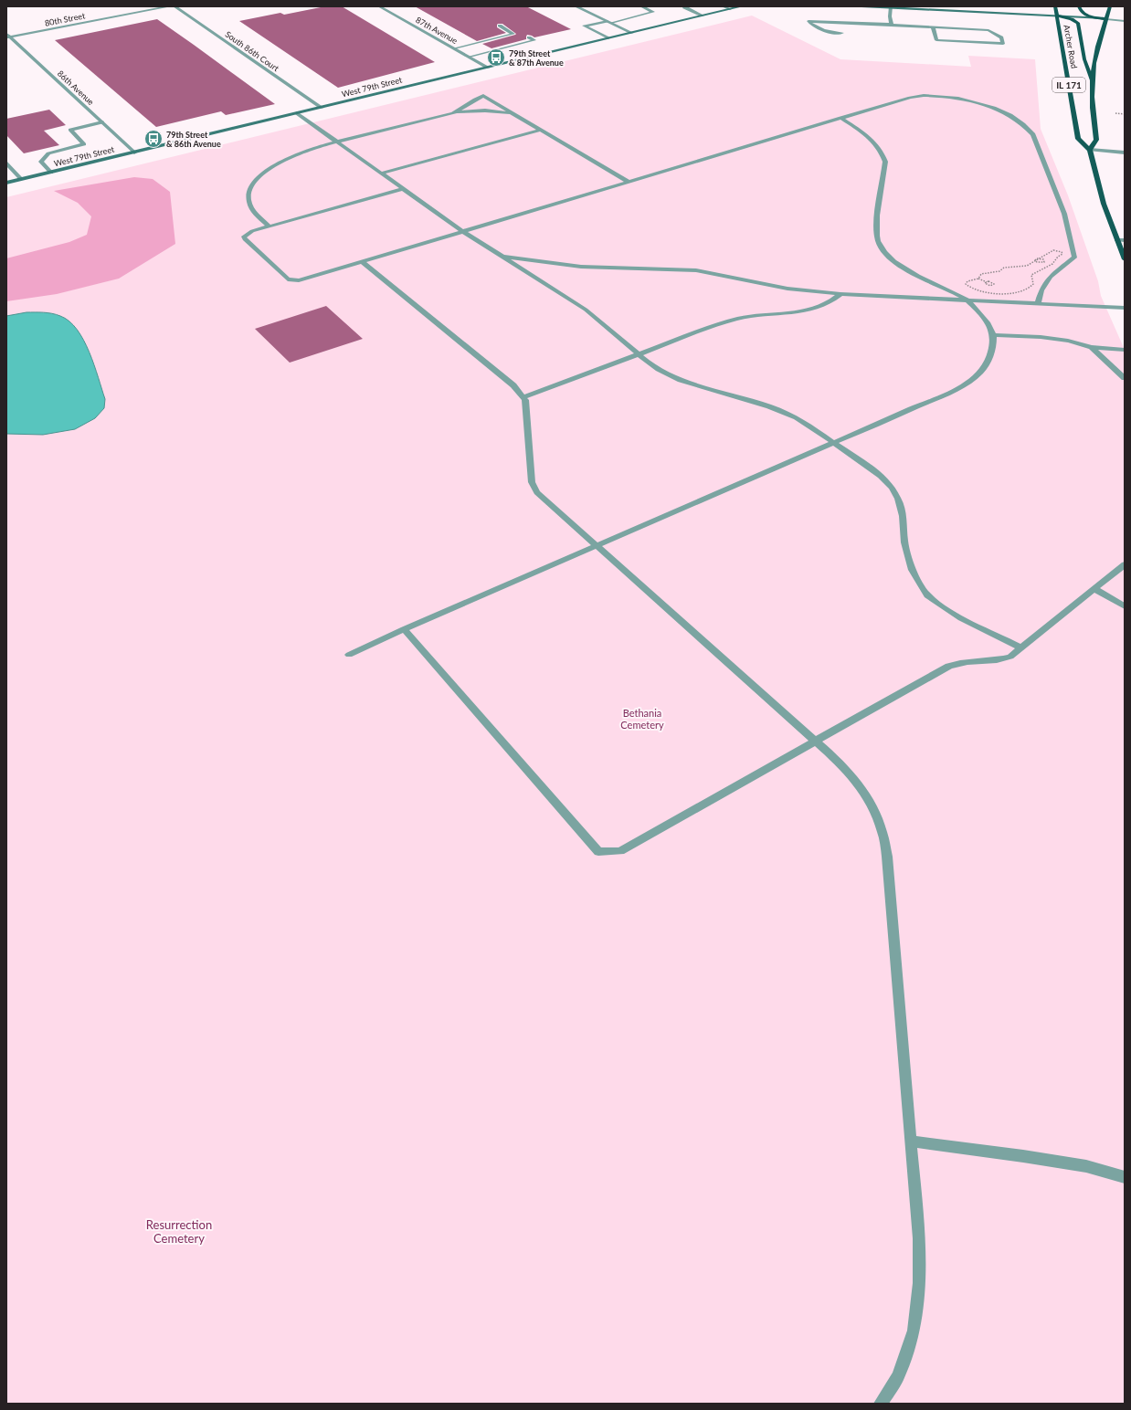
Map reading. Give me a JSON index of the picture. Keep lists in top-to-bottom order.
{
  "streets": {
    "main road": ["Archer Road", "IL 171", "West 79th Street"],
    "street": [
      "80th Street",
      "87th Avenue",
      "South 86th Court",
      "86th Avenue"
    ]
  },
  "crossings": [
    ["80th Street", "86th Avenue"],
    ["87th Avenue", "West 79th Street"],
    ["South 86th Court", "West 79th Street"],
    ["West 79th Street", "86th Avenue"]
  ],
  "parks": ["Bethania Cemetery", "Resurrection Cemetery"],
  "places": {
    "bus stop": ["79th Street & 87th Avenue", "79th Street & 86th Avenue"]
  }
}
